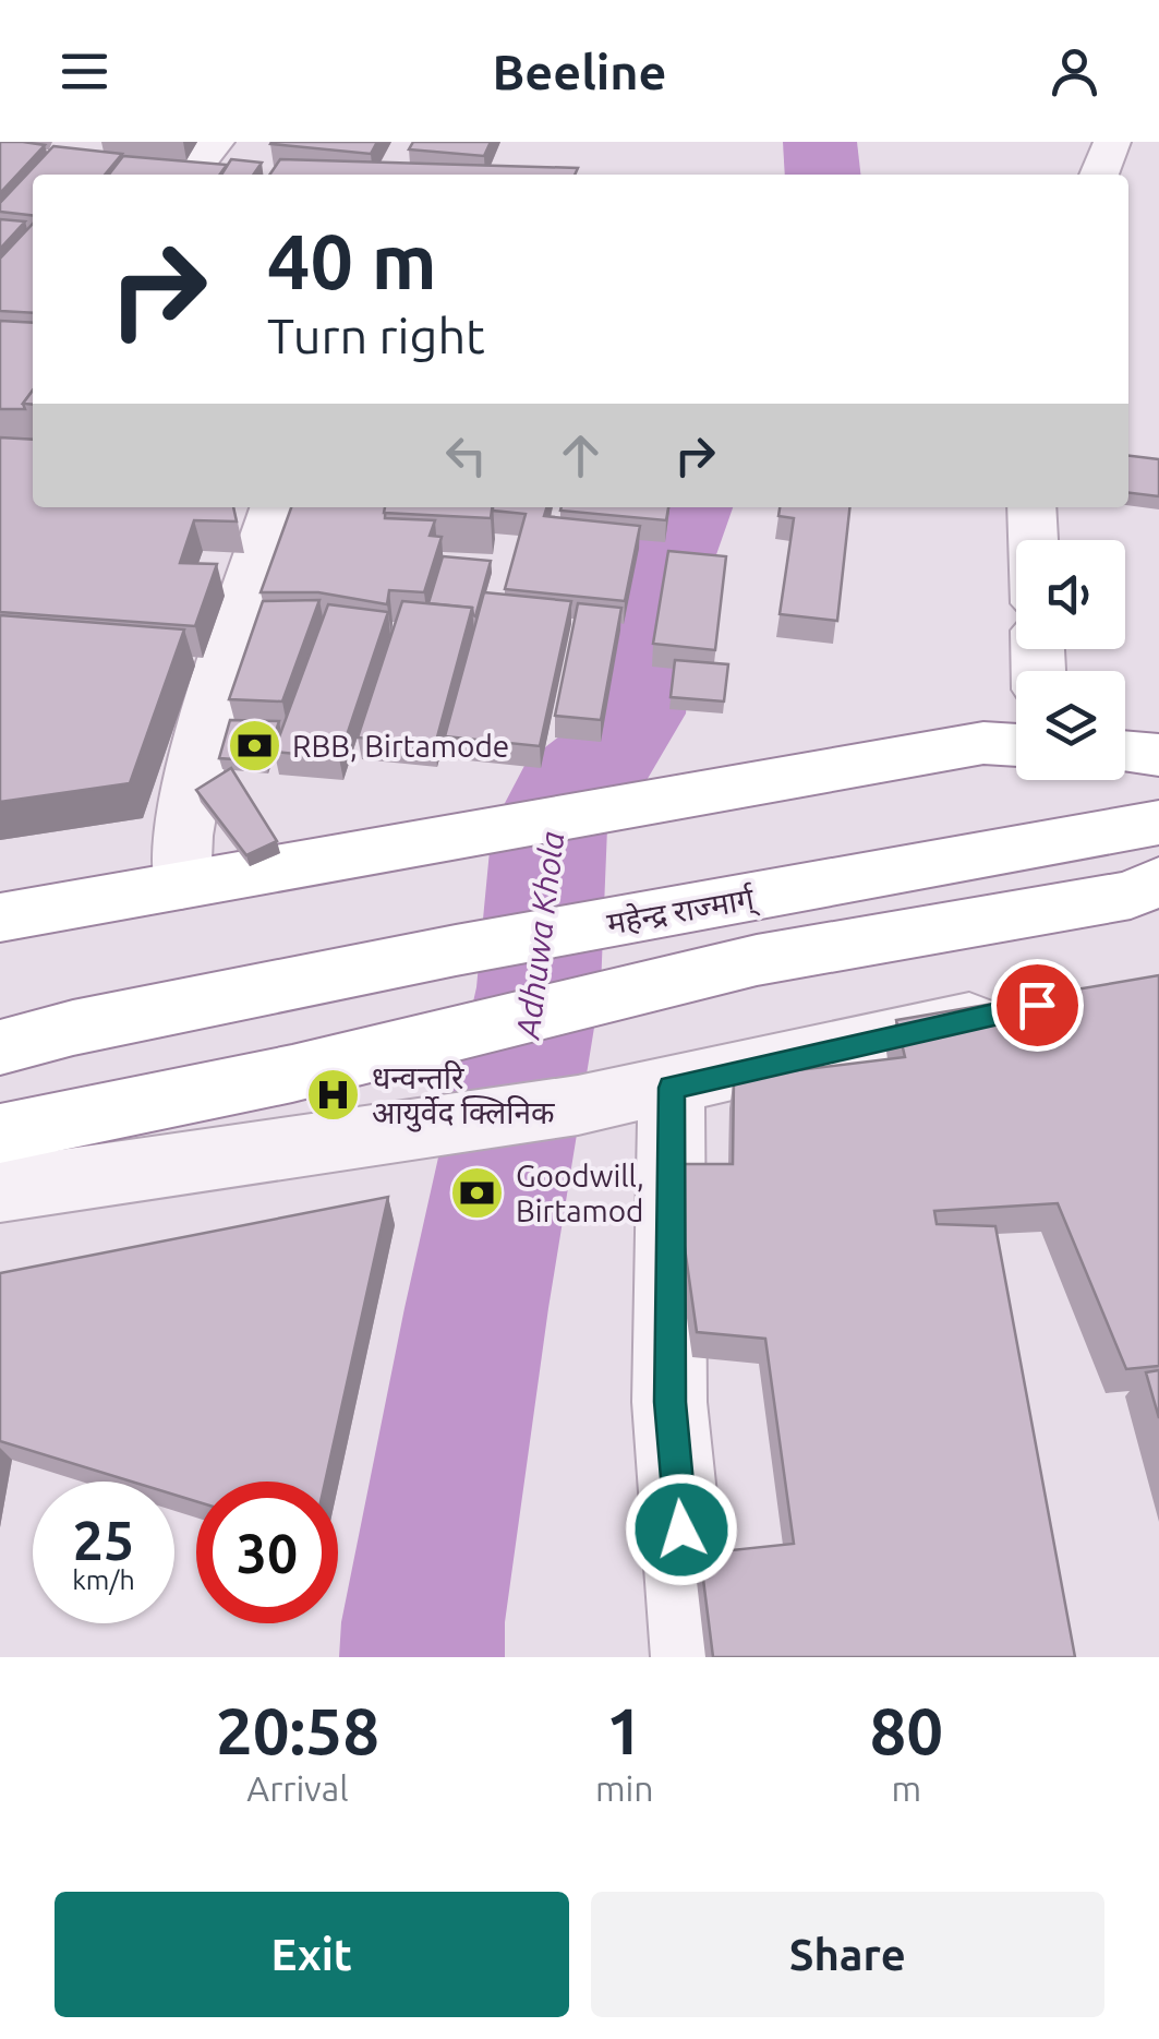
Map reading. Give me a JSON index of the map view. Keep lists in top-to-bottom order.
{
  "streets": {
    "highway": ["महेन्द्र राज्मार्ग्"]
  },
  "water": ["Adhuwa Khola"],
  "places": {
    "bank": ["RBB, Birtamode", "Goodwill, Birtamod"],
    "hospital": ["धन्वन्तरि आयुर्वेद क्लिनिक"]
  },
  "page": {
    "header": "Beeline",
    "turn": ["40 m", "Turn right"],
    "speed": "25 km/h",
    "limit": "30",
    "eta": [
      "20:58",
      "Arrival",
      "1",
      "min",
      "80",
      "m"
    ],
    "buttons": ["Exit", "Share"]
  }
}
